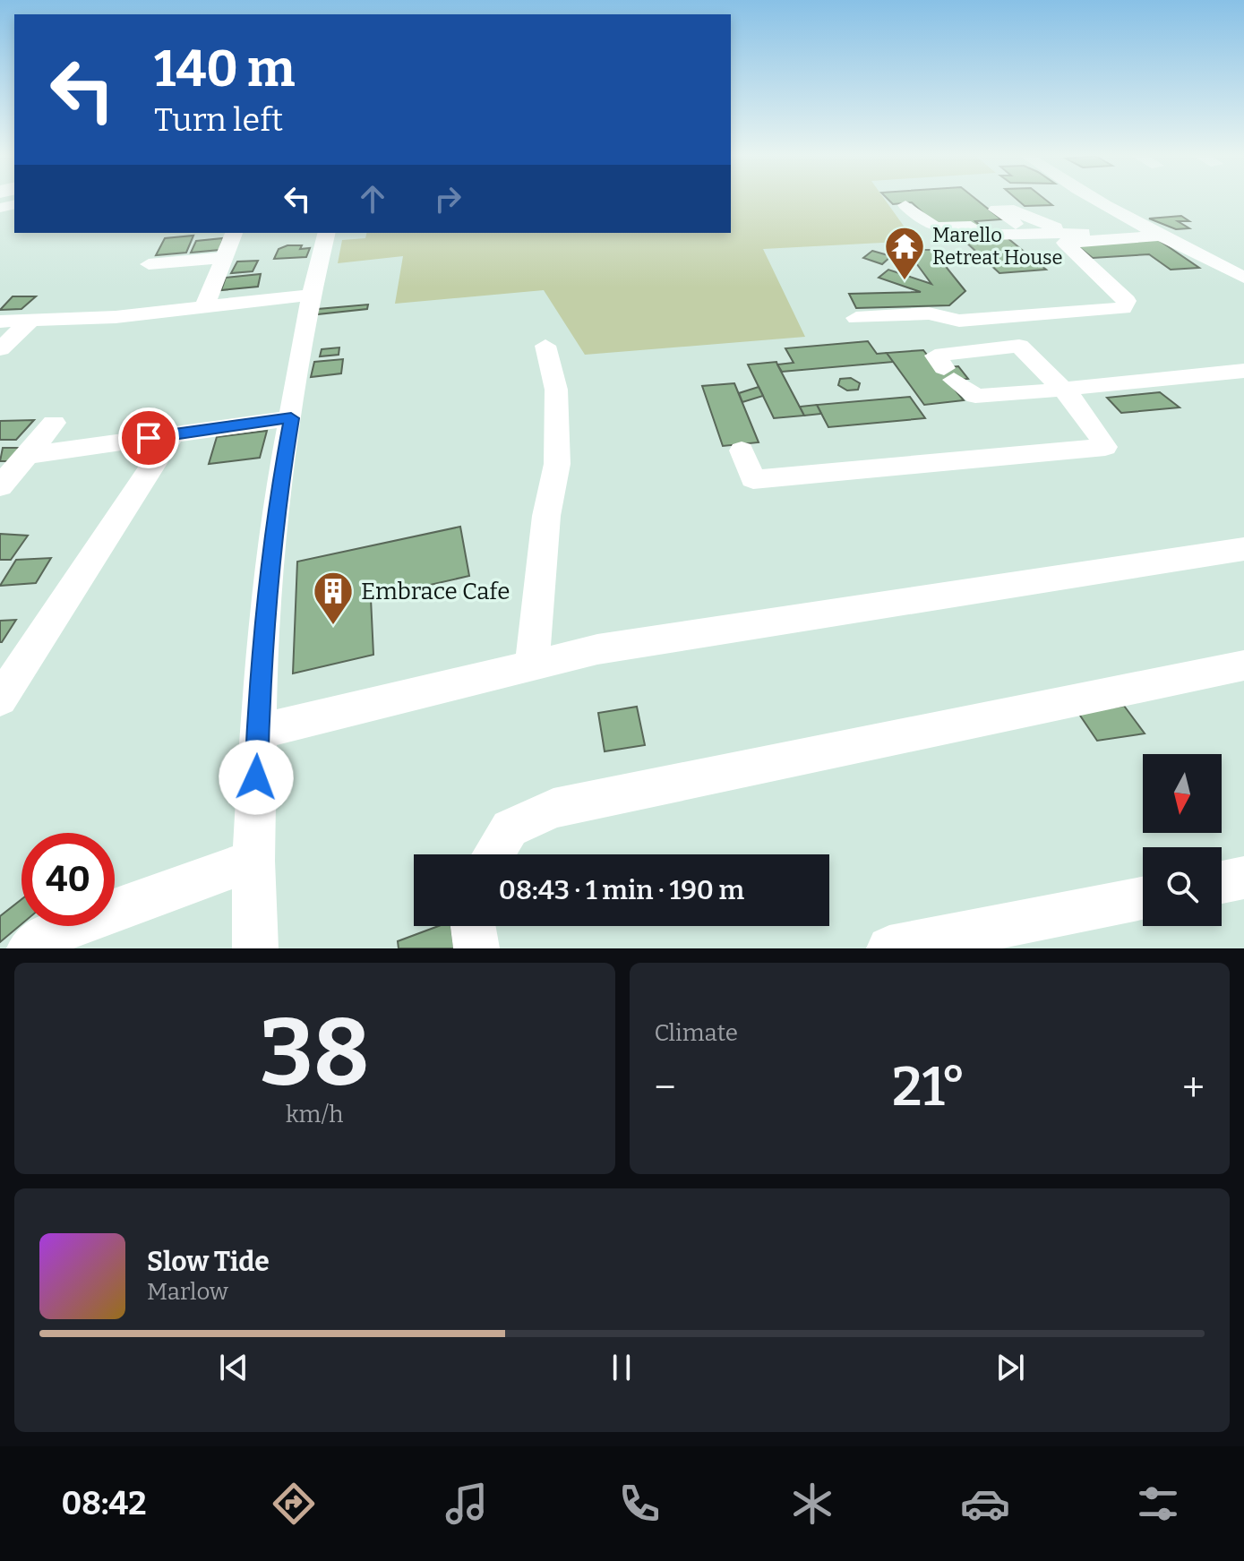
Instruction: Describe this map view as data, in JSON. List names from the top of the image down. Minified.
{"places":{"temple":["Marello Retreat House"],"building":["Embrace Cafe"]},"north":"bottom","page":{"turn":["140 m","Turn left"],"limit":"40","trip":"08:43 · 1 min · 190 m","tile":[["38","km/h"],"Climate"],"heat":["−","21°","+"],"song":["Slow Tide","Marlow"],"tabs":"08:42"}}
